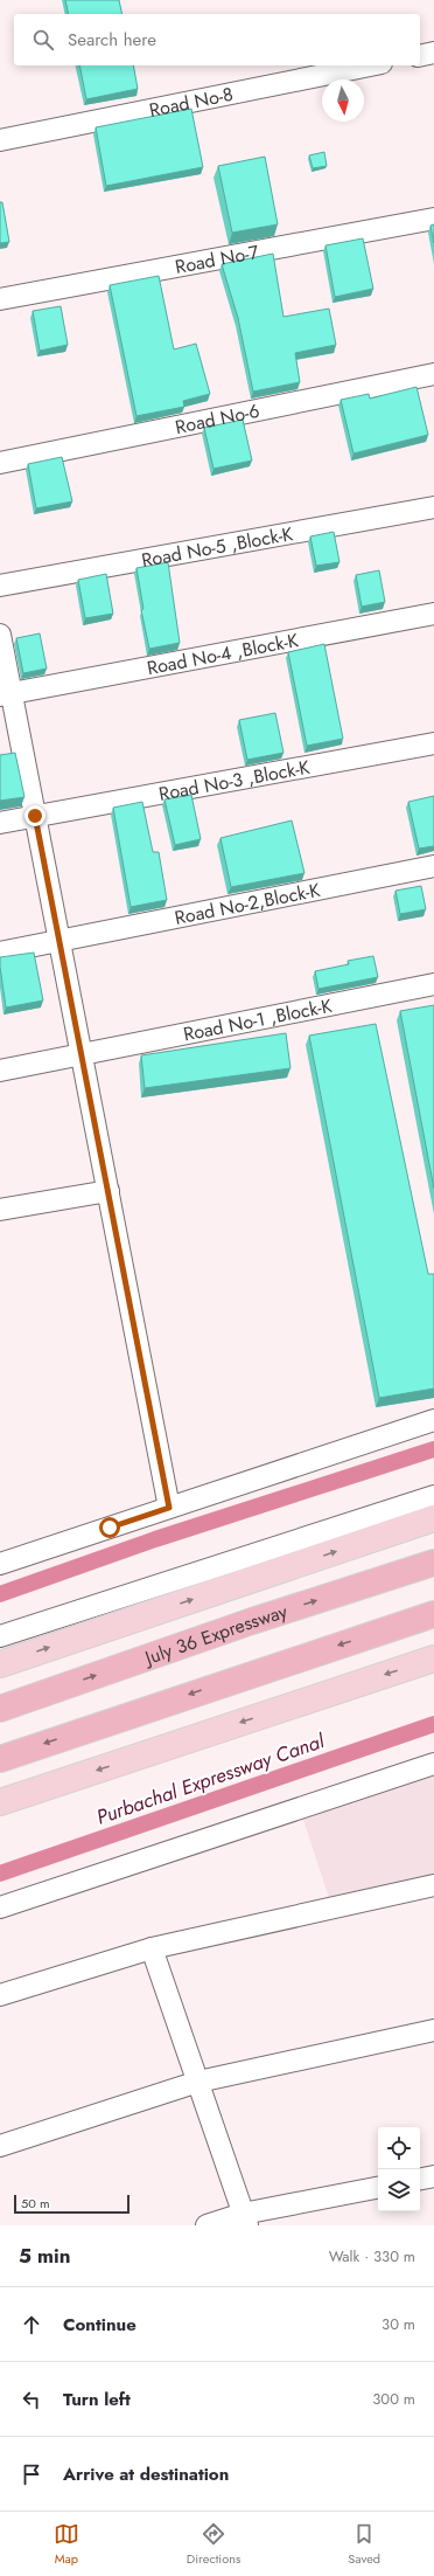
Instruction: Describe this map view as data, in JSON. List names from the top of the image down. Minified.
{"streets":{"highway":["July 36 Expressway"],"street":["Road No-8","Road No-7","Road No-6","Road No-5 ,Block-K","Road No-4 ,Block-K","Road No-3 ,Block-K","Road No-2,Block-K","Road No-1 ,Block-K"]},"water":["Purbachal Expressway Canal"],"scale_bar":"50 m","north":"bottom","page":{"search":"Search here","scale":"50 m","heading":["5 min","Walk · 330 m"],"list":[["Continue","30 m"],["Turn left","300 m"],"Arrive at destination"],"nav":["Map","Directions","Saved"]}}
